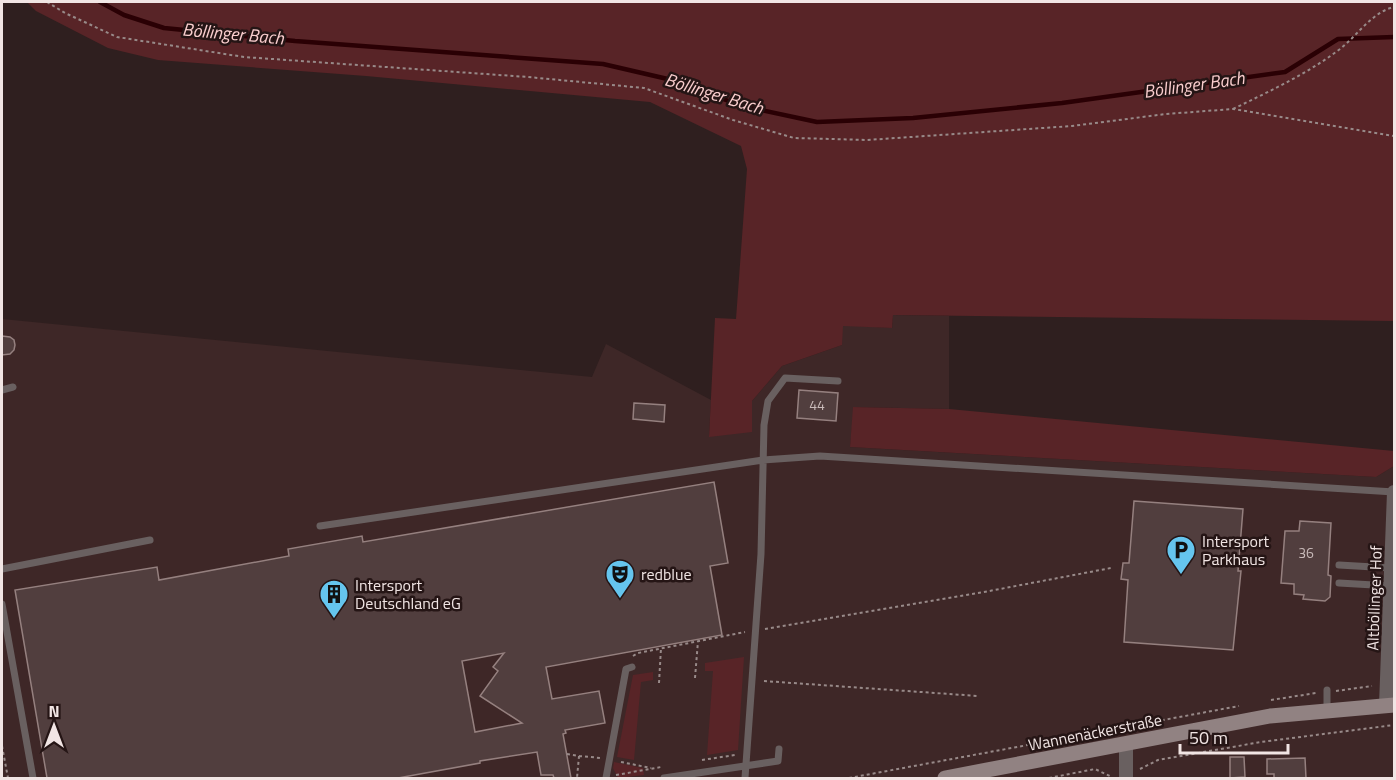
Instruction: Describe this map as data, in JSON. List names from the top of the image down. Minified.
{"streets":{"street":["Altböllinger Hof","Wannenäckerstraße"]},"crossings":[["Altböllinger Hof","Wannenäckerstraße"]],"water":["Böllinger Bach"],"places":{"parking":["Intersport Parkhaus"],"theatre":["redblue"],"building":["Intersport Deutschland eG"]},"house_numbers":["44","36"],"scale_bar":"50 m","north":"top"}
